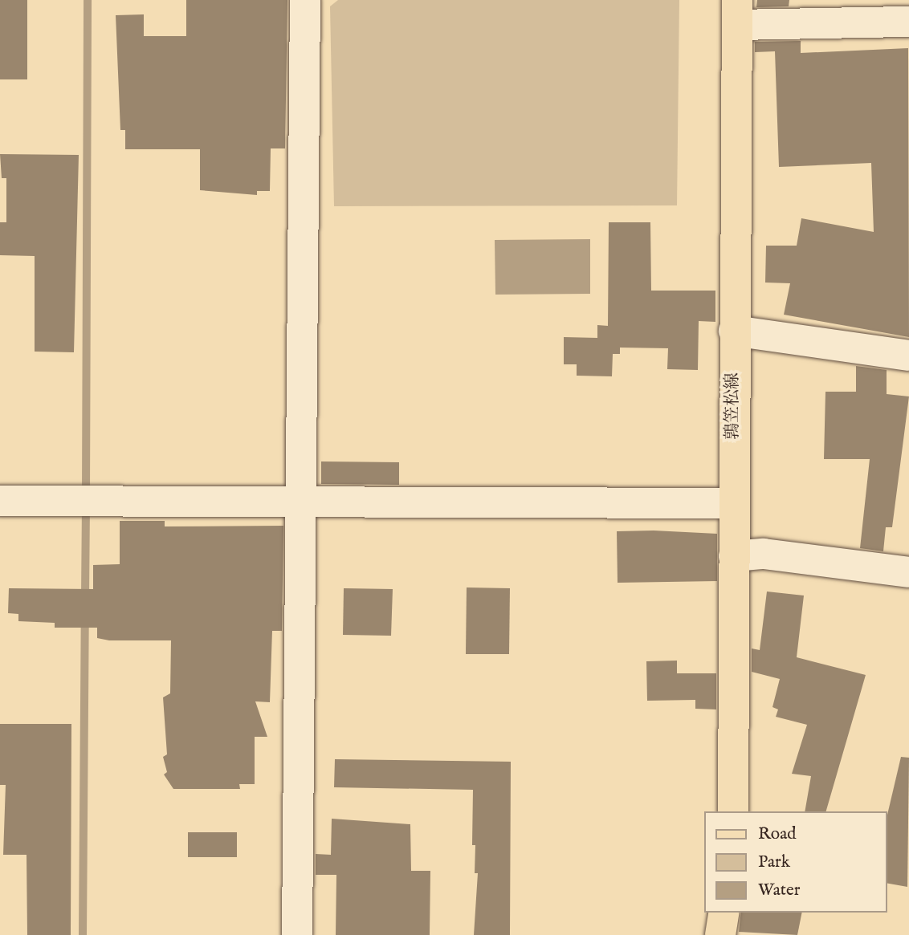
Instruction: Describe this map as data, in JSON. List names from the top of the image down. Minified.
{"streets":{"main road":["鶉笠松線"]},"legend":["Road","Park","Water"]}
